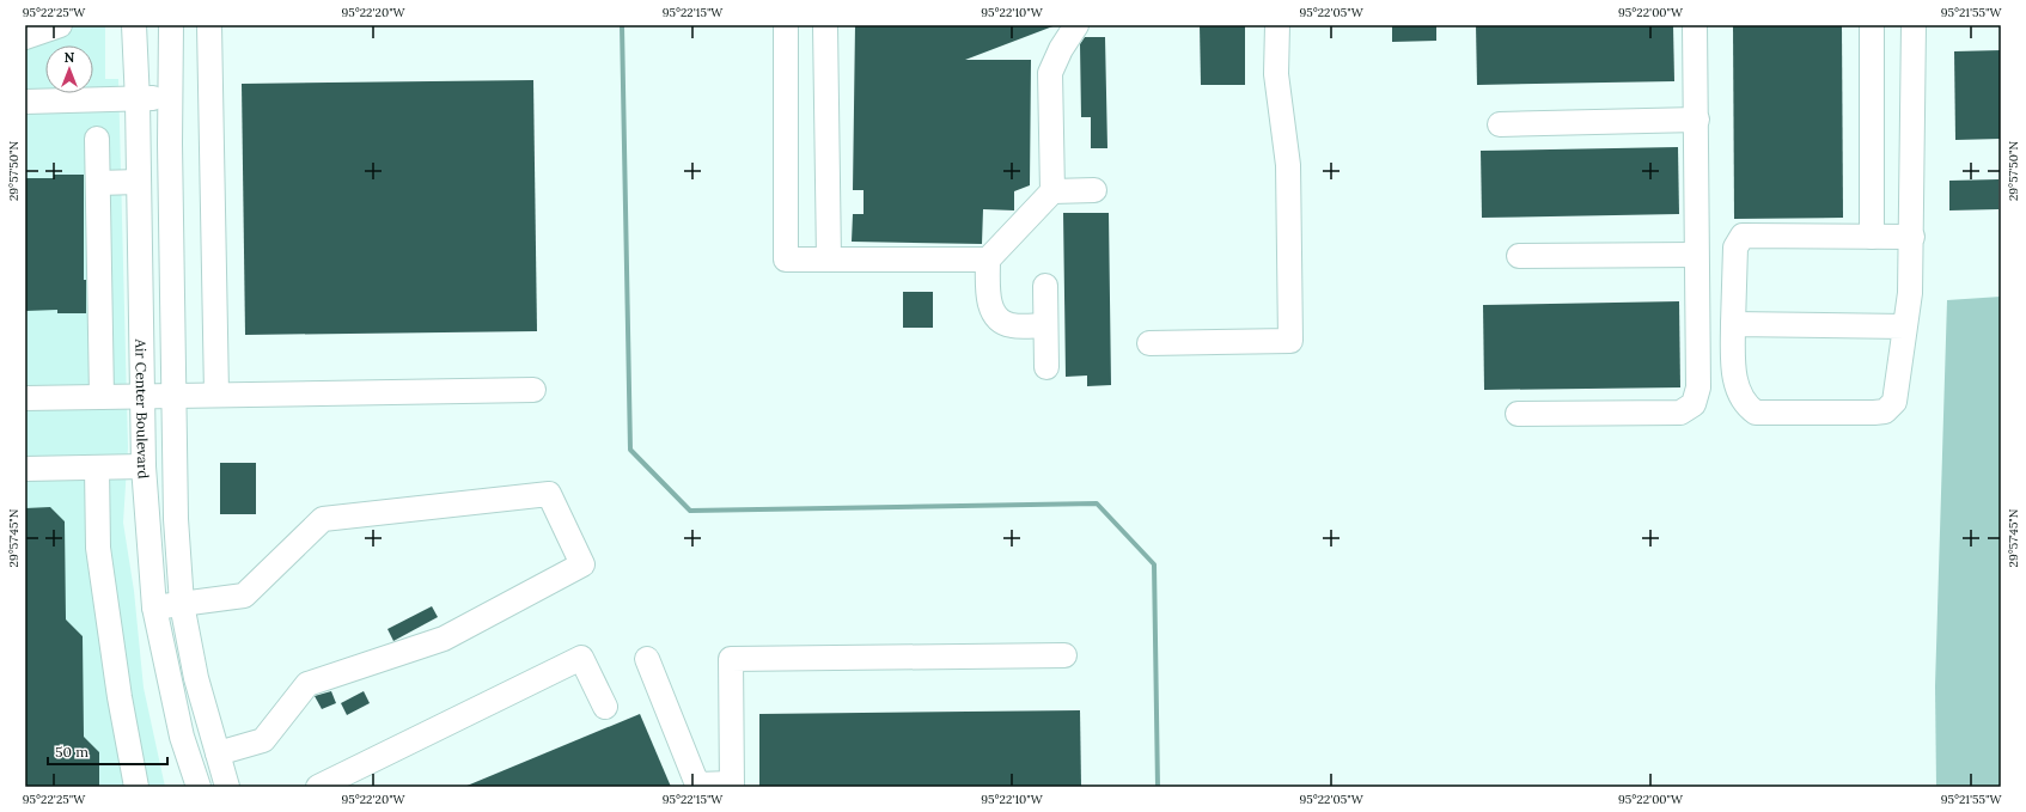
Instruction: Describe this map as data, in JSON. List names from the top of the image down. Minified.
{"streets":{"street":["Air Center Boulevard"]},"scale_bar":"50 m","north":"top","coordinates":["95°22'25\"W","95°22'20\"W","95°22'15\"W","95°22'10\"W","95°22'05\"W","95°22'00\"W","95°21'55\"W","29°57'50\"N","29°57'45\"N"]}
